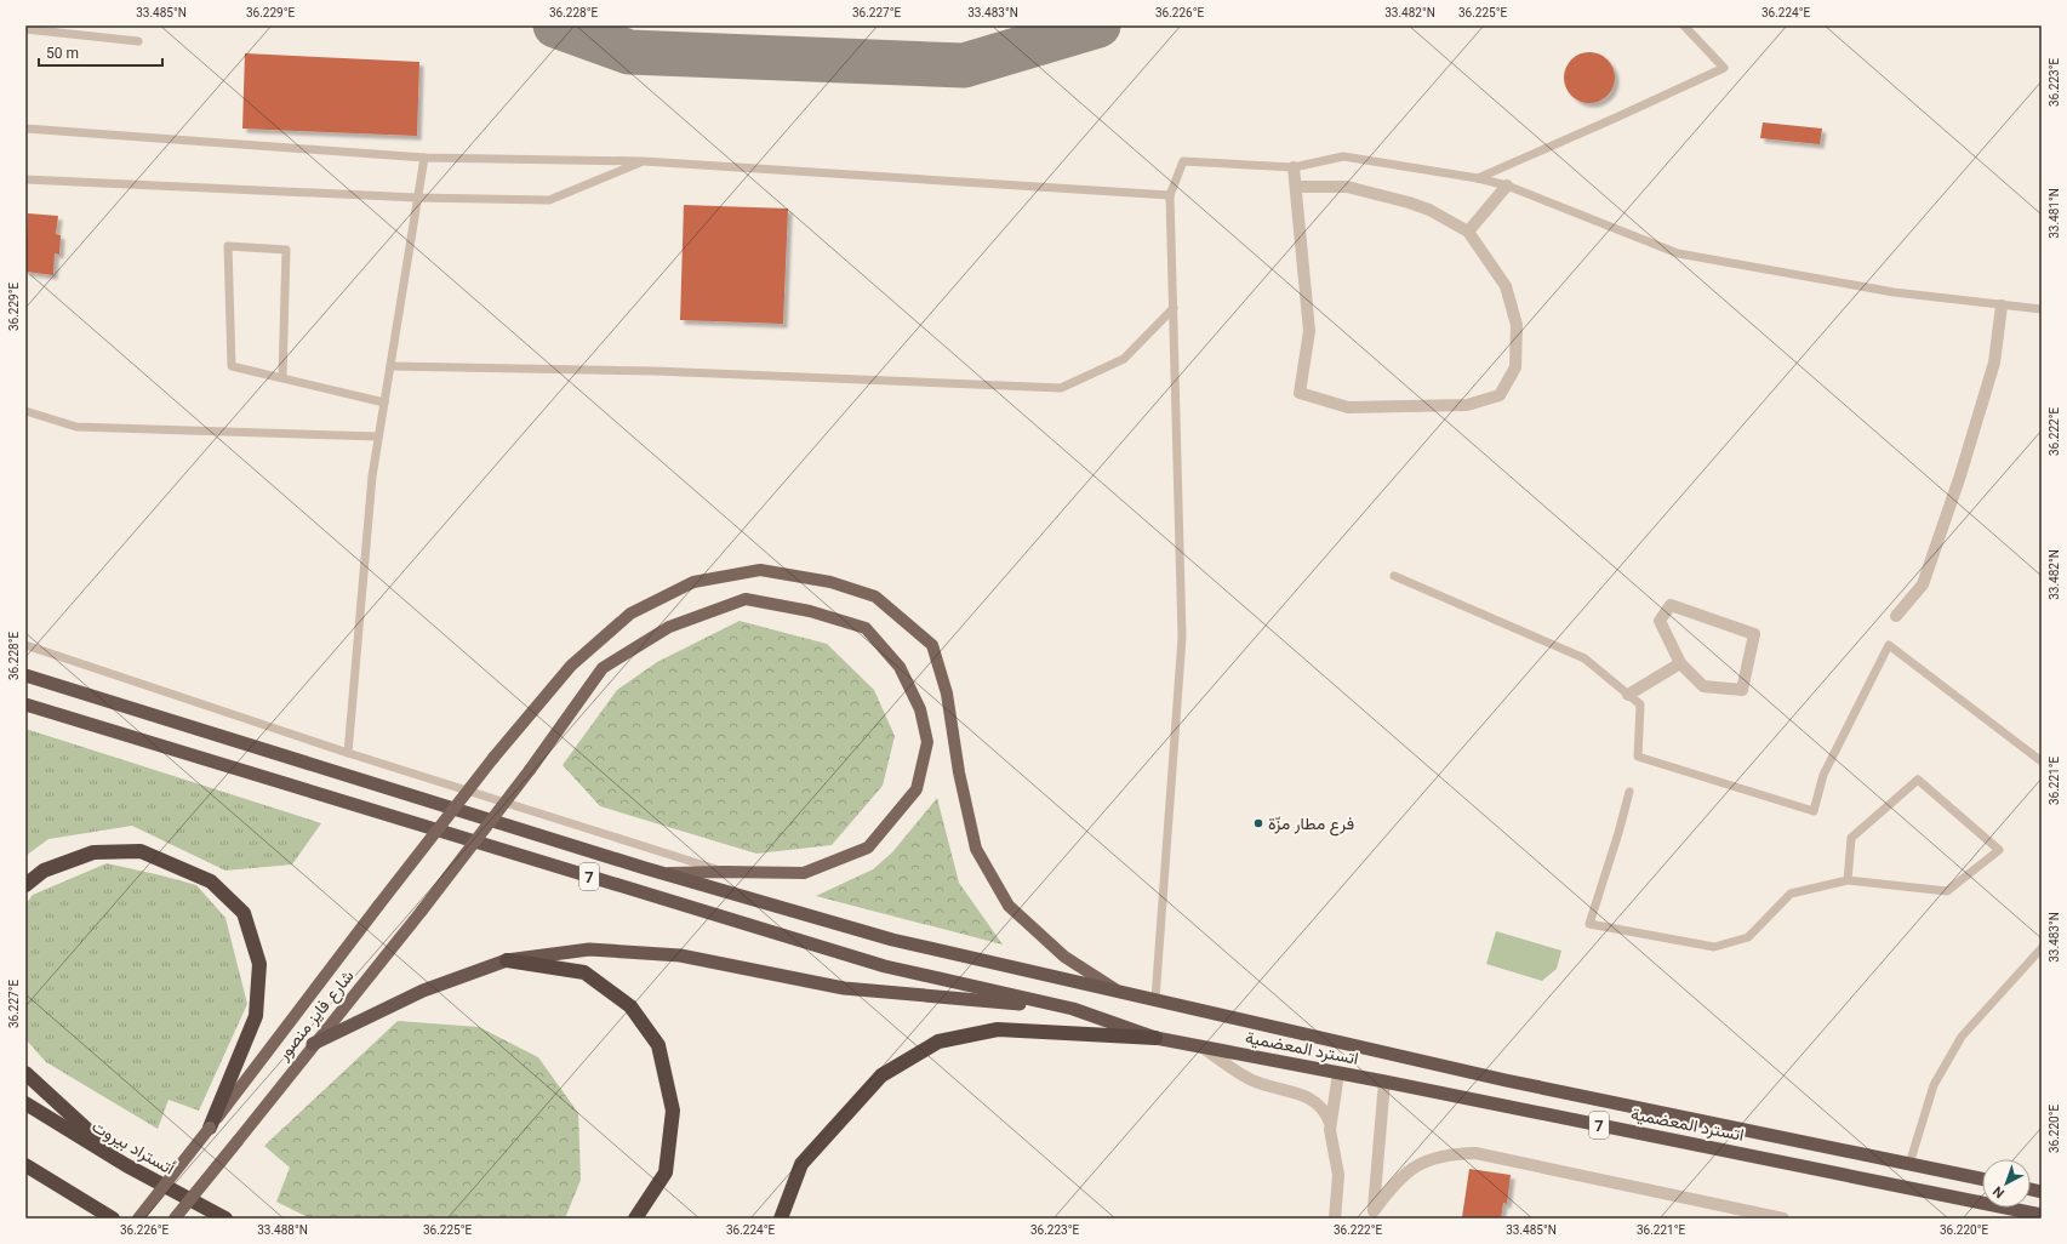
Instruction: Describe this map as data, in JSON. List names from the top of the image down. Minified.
{"streets":{"highway":["7","اتسترد المعضمية","أتستراد بيروت"],"main road":["شارع فايز منصور"]},"crossings":[["7","شارع فايز منصور"],["7","اتسترد المعضمية"]],"places":["فرع مطار مزّة"],"scale_bar":"50 m","north":"bottom left","coordinates":["33.485°N","36.229°E","36.228°E","36.227°E","33.483°N","36.226°E","33.482°N","36.225°E","36.224°E","36.223°E","33.481°N","36.222°E","36.221°E","36.220°E","33.488°N"]}
